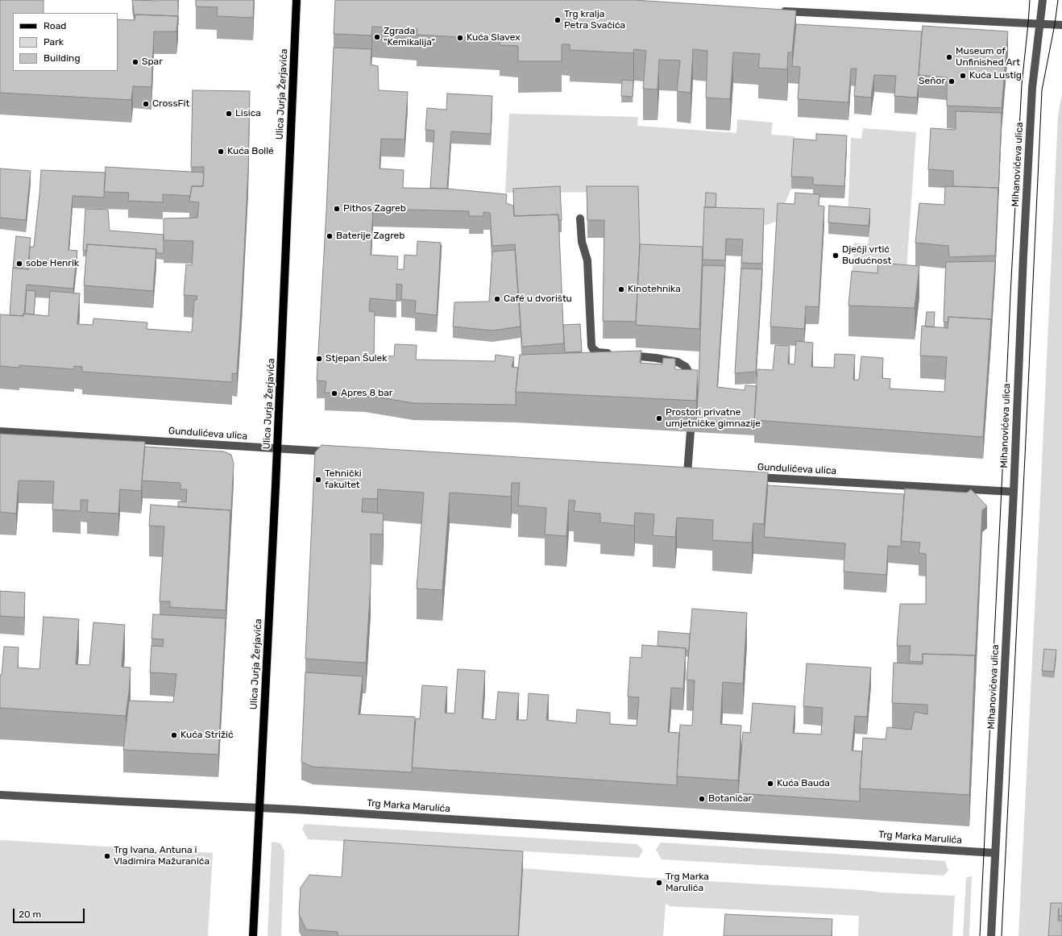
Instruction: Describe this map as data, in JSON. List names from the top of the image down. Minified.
{"streets":{"main road":["Ulica Jurja Žerjavića"],"street":["Mihanovićeva ulica","Gundulićeva ulica","Trg Marka Marulića"]},"crossings":[["Ulica Jurja Žerjavića","Gundulićeva ulica"],["Ulica Jurja Žerjavića","Trg Marka Marulića"],["Mihanovićeva ulica","Gundulićeva ulica"],["Mihanovićeva ulica","Trg Marka Marulića"]],"places":["Trg kralja Petra Svačića","Zgrada \"Kemikalija\"","Kuća Slavex","Museum of Unfinished Art","Spar","Kuća Lustig","Señor","CrossFit","Lisica","Kuća Bollé","Pithos Zagreb","Baterije Zagreb","Dječji vrtić Budućnost","sobe Henrik","Kinotehnika","Café u dvorištu","Stjepan Šulek","Apres 8 bar","Prostori privatne umjetničke gimnazije","Tehnički fakultet","Kuća Strižić","Kuća Bauda","Botaničar","Trg Ivana, Antuna i Vladimira Mažuranića","Trg Marka Marulića"],"legend":["Road","Park","Building"],"scale_bar":"20 m"}
